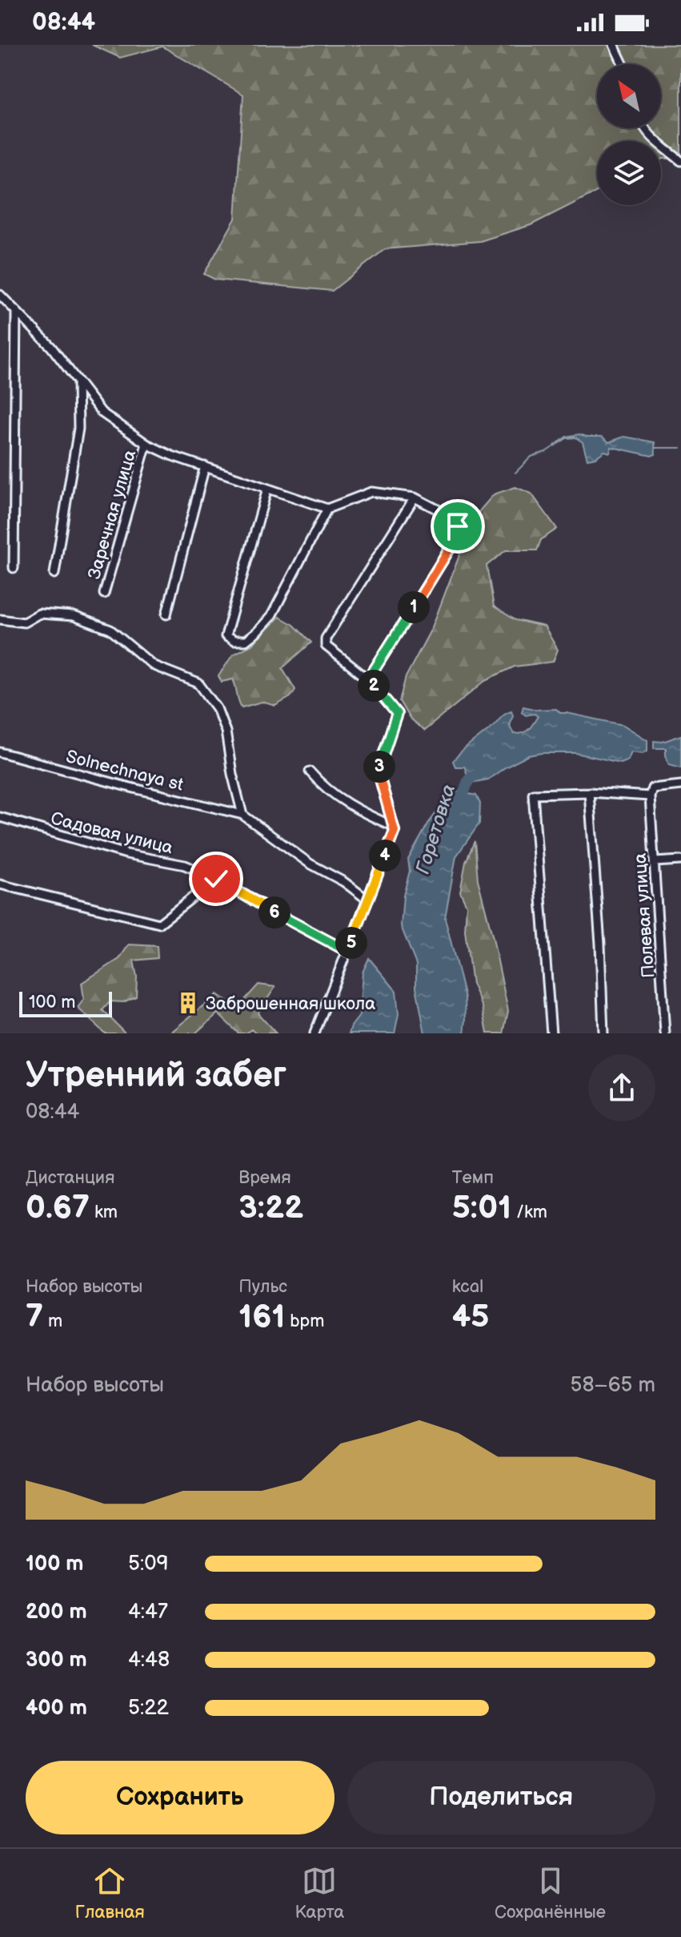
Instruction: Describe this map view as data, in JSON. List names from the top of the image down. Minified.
{"streets":{"street":["Заречная улица","Solnechnaya st","Садовая улица","Полевая улица"]},"water":["Горетовка"],"places":{"building":["Заброшенная школа"]},"scale_bar":"100 m","north":"top left","page":{"status":"08:44","pins":["1","2","3","4","6","5"],"scale":"100 m","heading":["Утренний забег","08:44"],"stats":[["Дистанция","0.67 km"],["Время","3:22"],["Темп","5:01 /km"],["Набор высоты","7 m"],["Пульс","161 bpm"],["kcal","45"]],"chart":["Набор высоты","58–65 m"],"list":[{"name":"100 m","note":"5:09"},{"name":"200 m","note":"4:47"},{"name":"300 m","note":"4:48"},{"name":"400 m","note":"5:22"}],"buttons":["Сохранить","Поделиться"],"tabs":["Главная","Карта","Сохранённые"]}}
